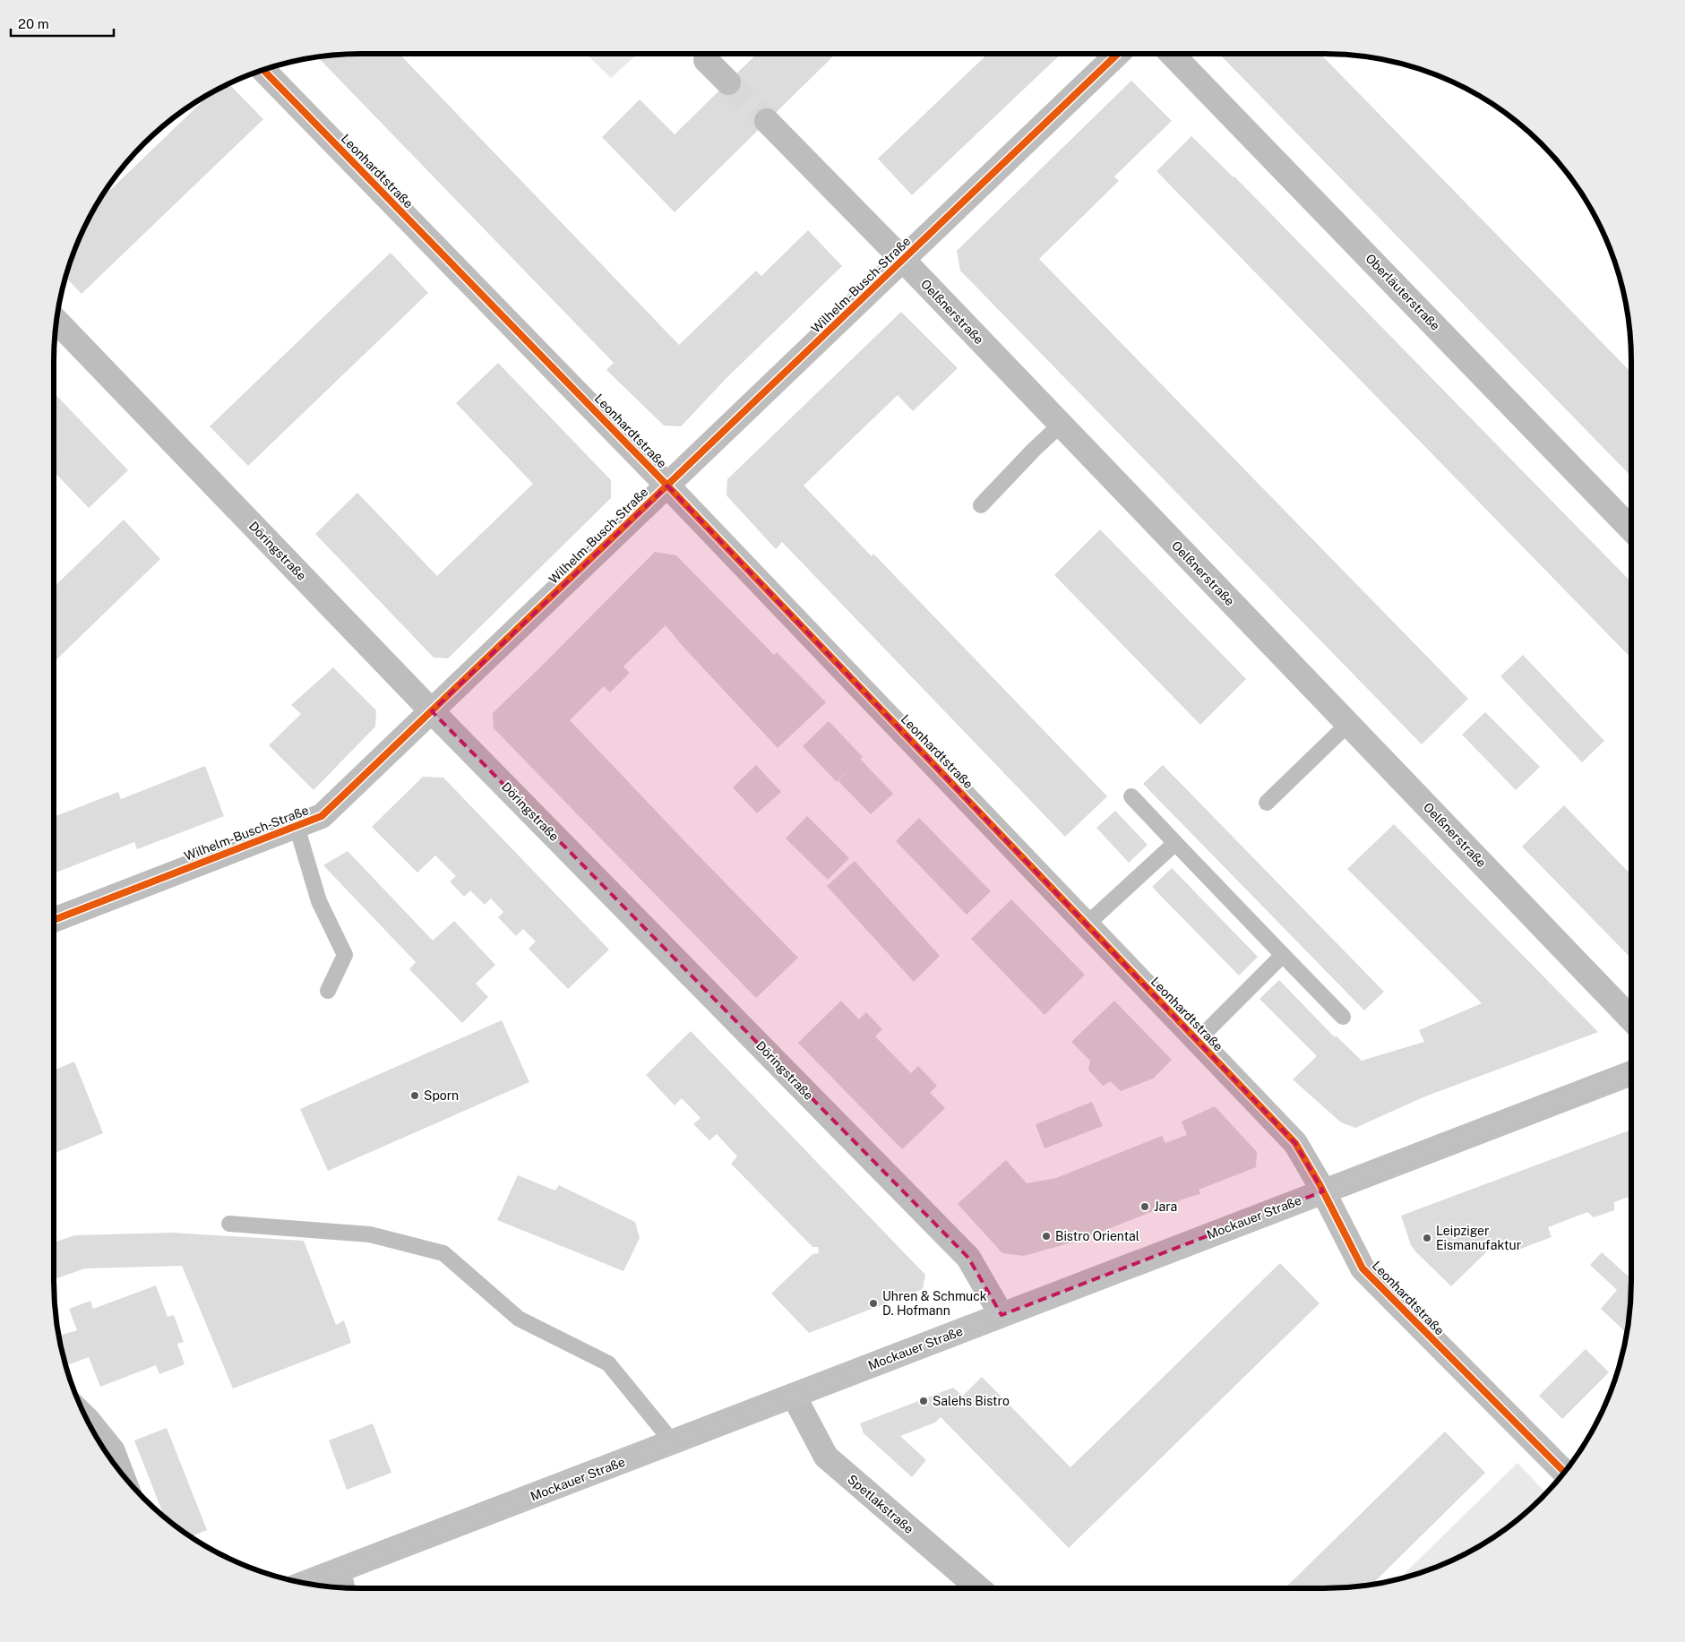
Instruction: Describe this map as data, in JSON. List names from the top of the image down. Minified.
{"streets":{"main road":["Mockauer Straße"],"street":["Leonhardtstraße","Wilhelm-Busch-Straße","Oberläuterstraße","Oelßnerstraße","Döringstraße","Spetlakstraße"]},"crossings":[["Leonhardtstraße","Wilhelm-Busch-Straße"],["Leonhardtstraße","Mockauer Straße"],["Wilhelm-Busch-Straße","Oelßnerstraße"],["Wilhelm-Busch-Straße","Döringstraße"],["Döringstraße","Mockauer Straße"],["Mockauer Straße","Spetlakstraße"]],"places":["Sporn","Jara","Bistro Oriental","Leipziger Eismanufaktur","Uhren & Schmuck D. Hofmann","Salehs Bistro"],"scale_bar":"20 m"}
